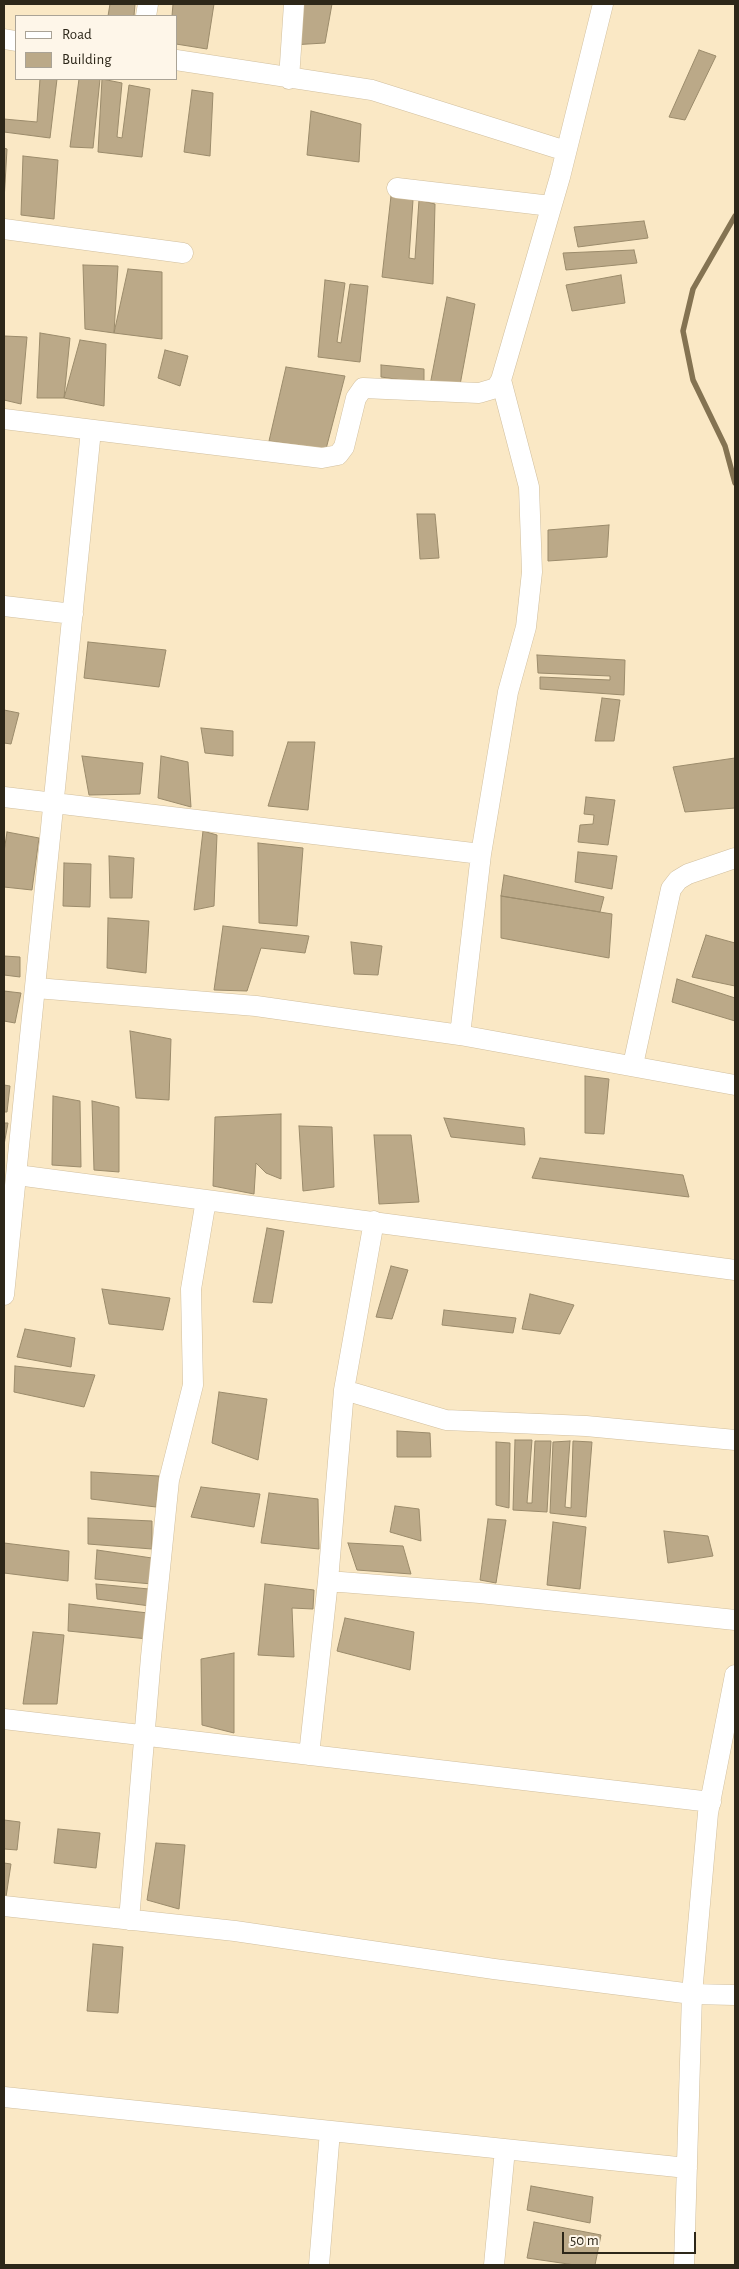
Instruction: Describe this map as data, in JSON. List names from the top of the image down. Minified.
{"legend":["Road","Building"],"scale_bar":"50 m"}
